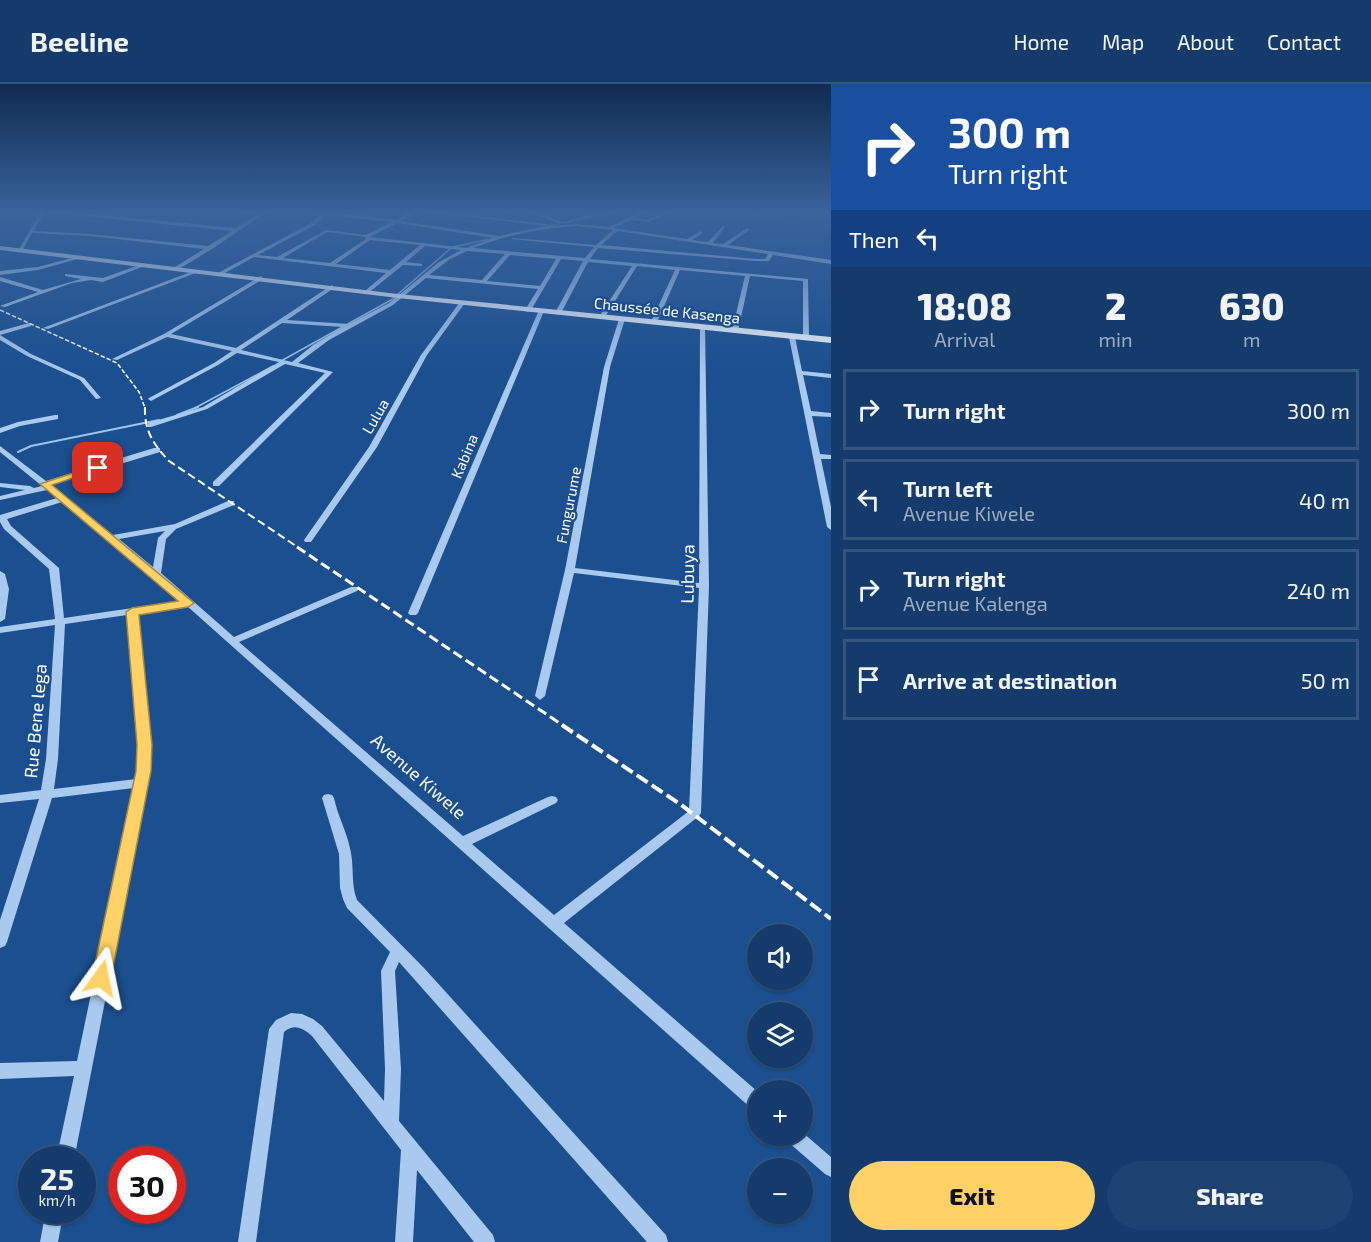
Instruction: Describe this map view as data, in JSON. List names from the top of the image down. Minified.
{"streets":{"main road":["Chaussée de Kasenga"],"street":["Lulua","Kabina","Fungurume","Lubuya","Rue Bene lega","Avenue Kiwele"]},"crossings":[["Chaussée de Kasenga","Lulua"],["Chaussée de Kasenga","Kabina"],["Chaussée de Kasenga","Fungurume"],["Chaussée de Kasenga","Lubuya"],["Lubuya","Avenue Kiwele"]],"page":{"header":"Beeline","nav":["Home","Map","About","Contact"],"turn":["300 m","Turn right"],"then":"Then","eta":["18:08","Arrival","2","min","630","m"],"list":[{"name":"Turn right","value":"300 m"},{"name":"Turn left","note":"Avenue Kiwele","value":"40 m"},{"name":"Turn right","note":"Avenue Kalenga","value":"240 m"},{"name":"Arrive at destination","value":"50 m"}],"map_buttons":["+","−"],"speed":"25 km/h","limit":"30","buttons":["Exit","Share"]}}
